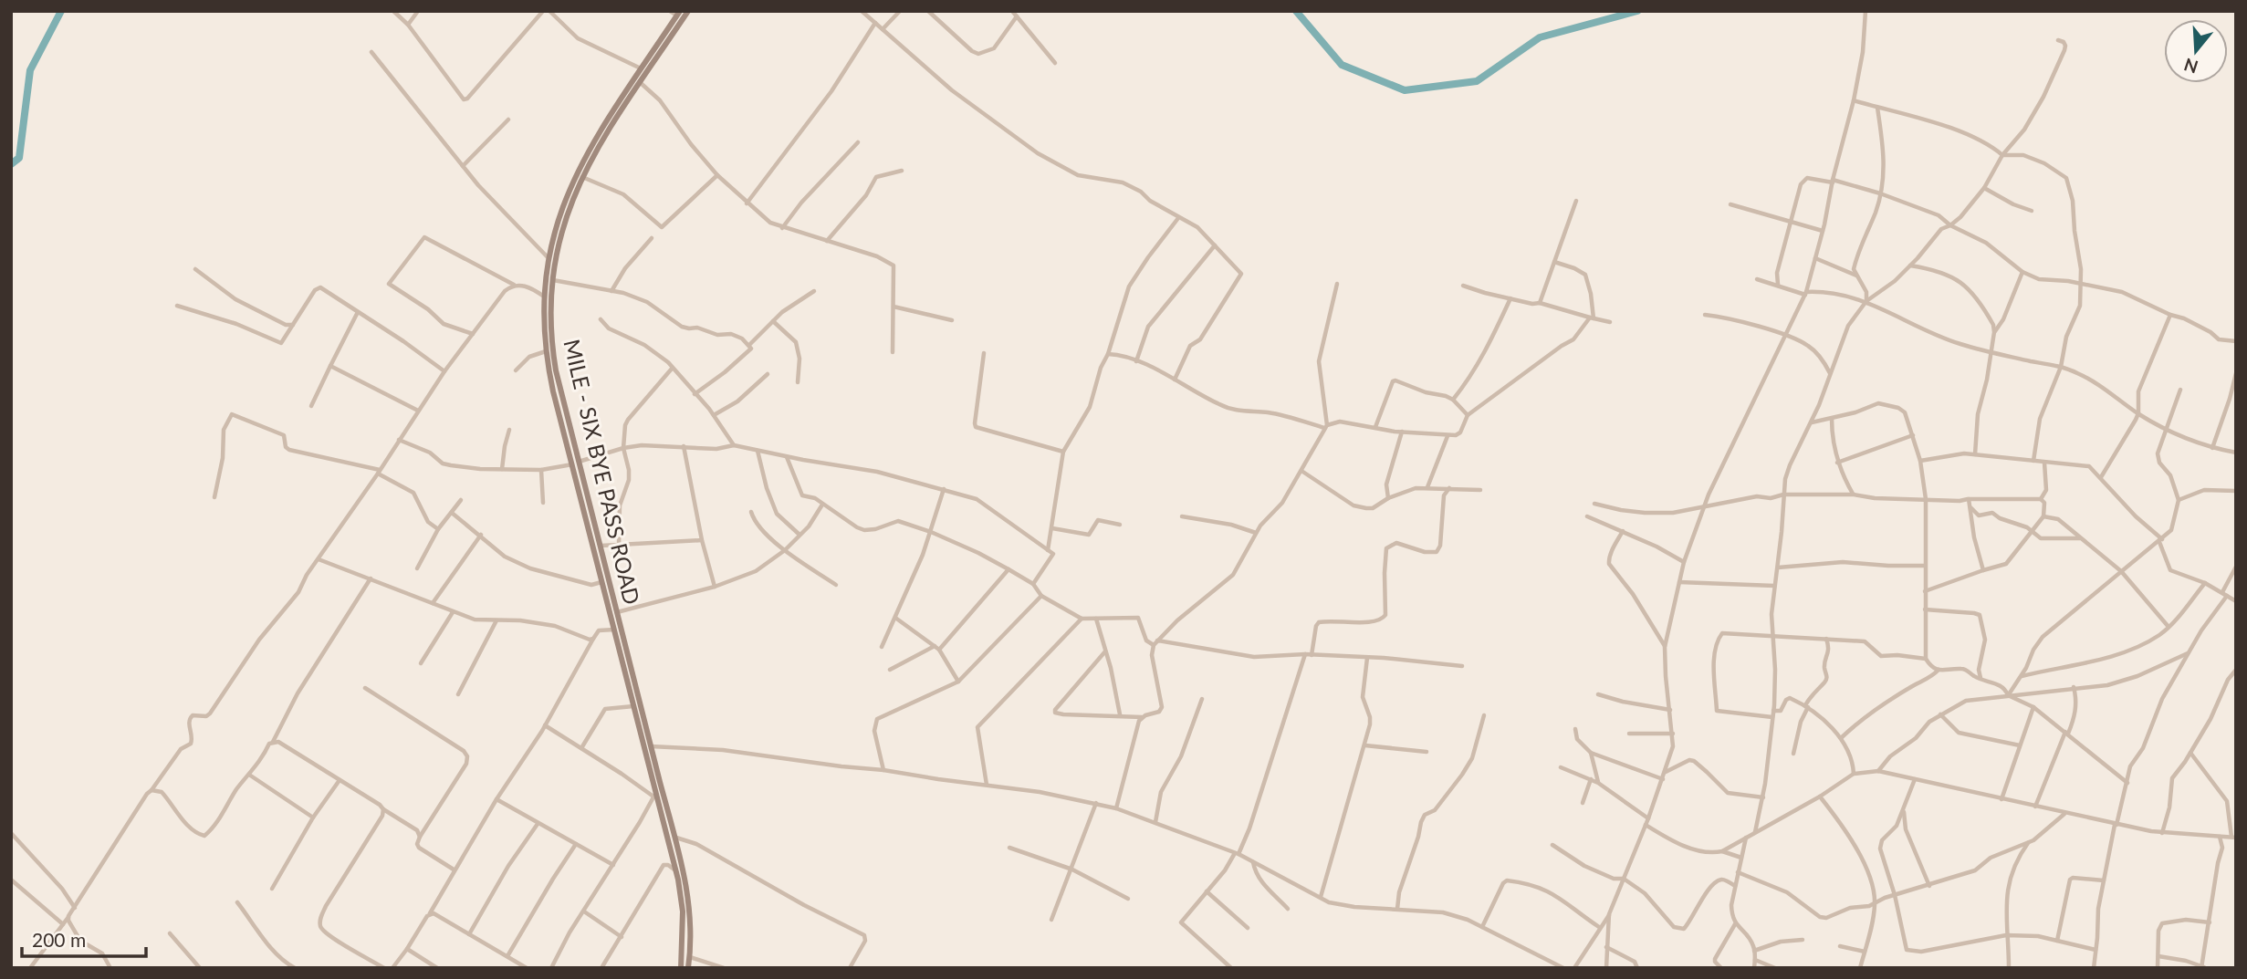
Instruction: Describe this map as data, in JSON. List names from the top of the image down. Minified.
{"streets":{"street":["MILE - SIX BYE PASS ROAD"]},"scale_bar":"200 m","north":"bottom"}
